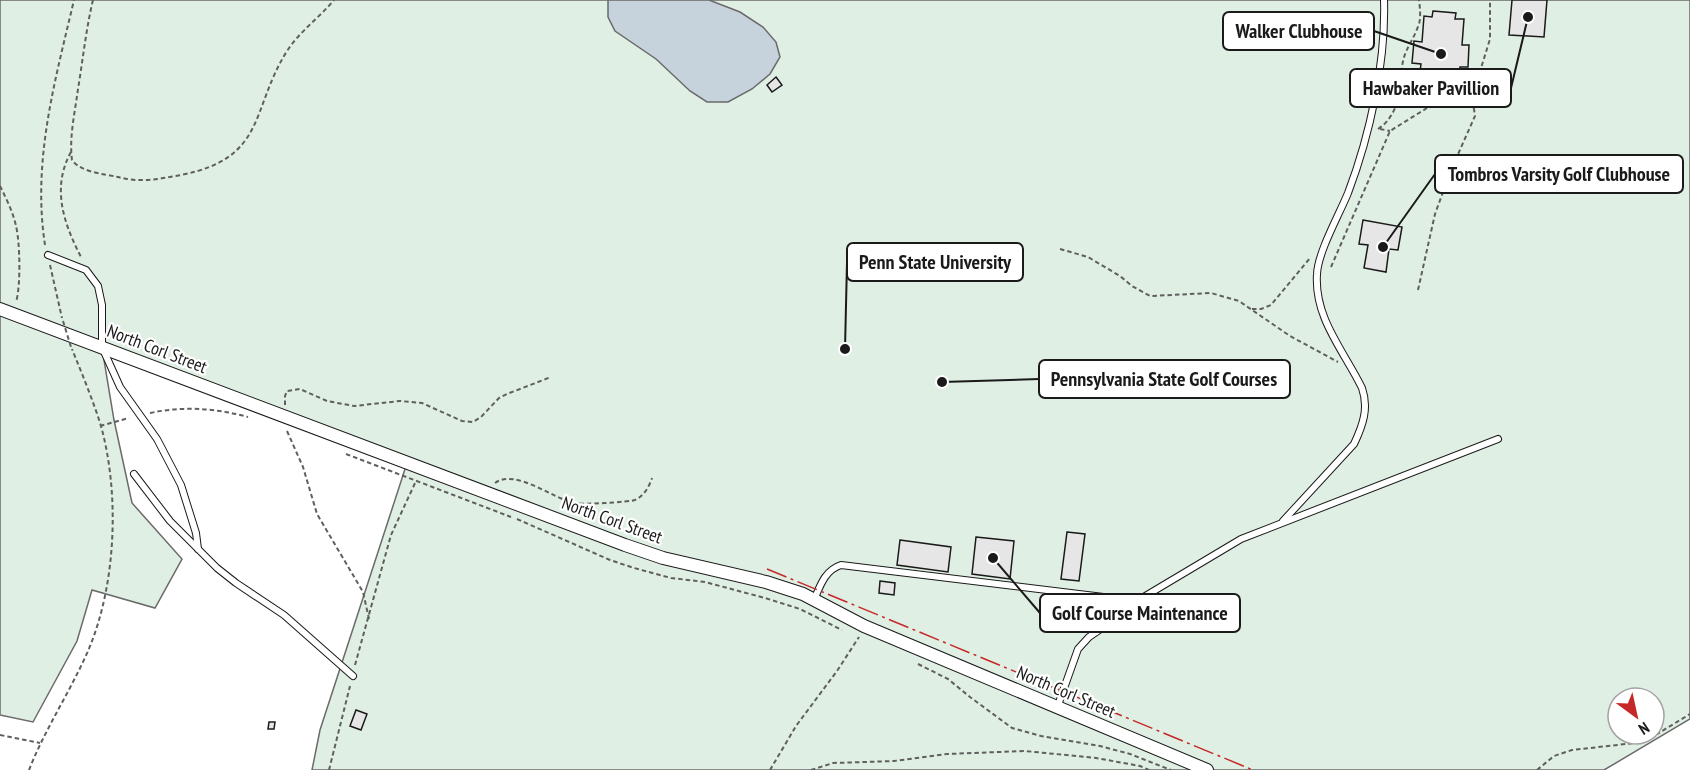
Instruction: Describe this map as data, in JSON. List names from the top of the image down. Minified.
{"streets":{"street":["North Corl Street"]},"places":["Hawbaker Pavillion","Walker Clubhouse","Tombros Varsity Golf Clubhouse","Penn State University","Pennsylvania State Golf Courses","Golf Course Maintenance"],"north":"bottom right"}
